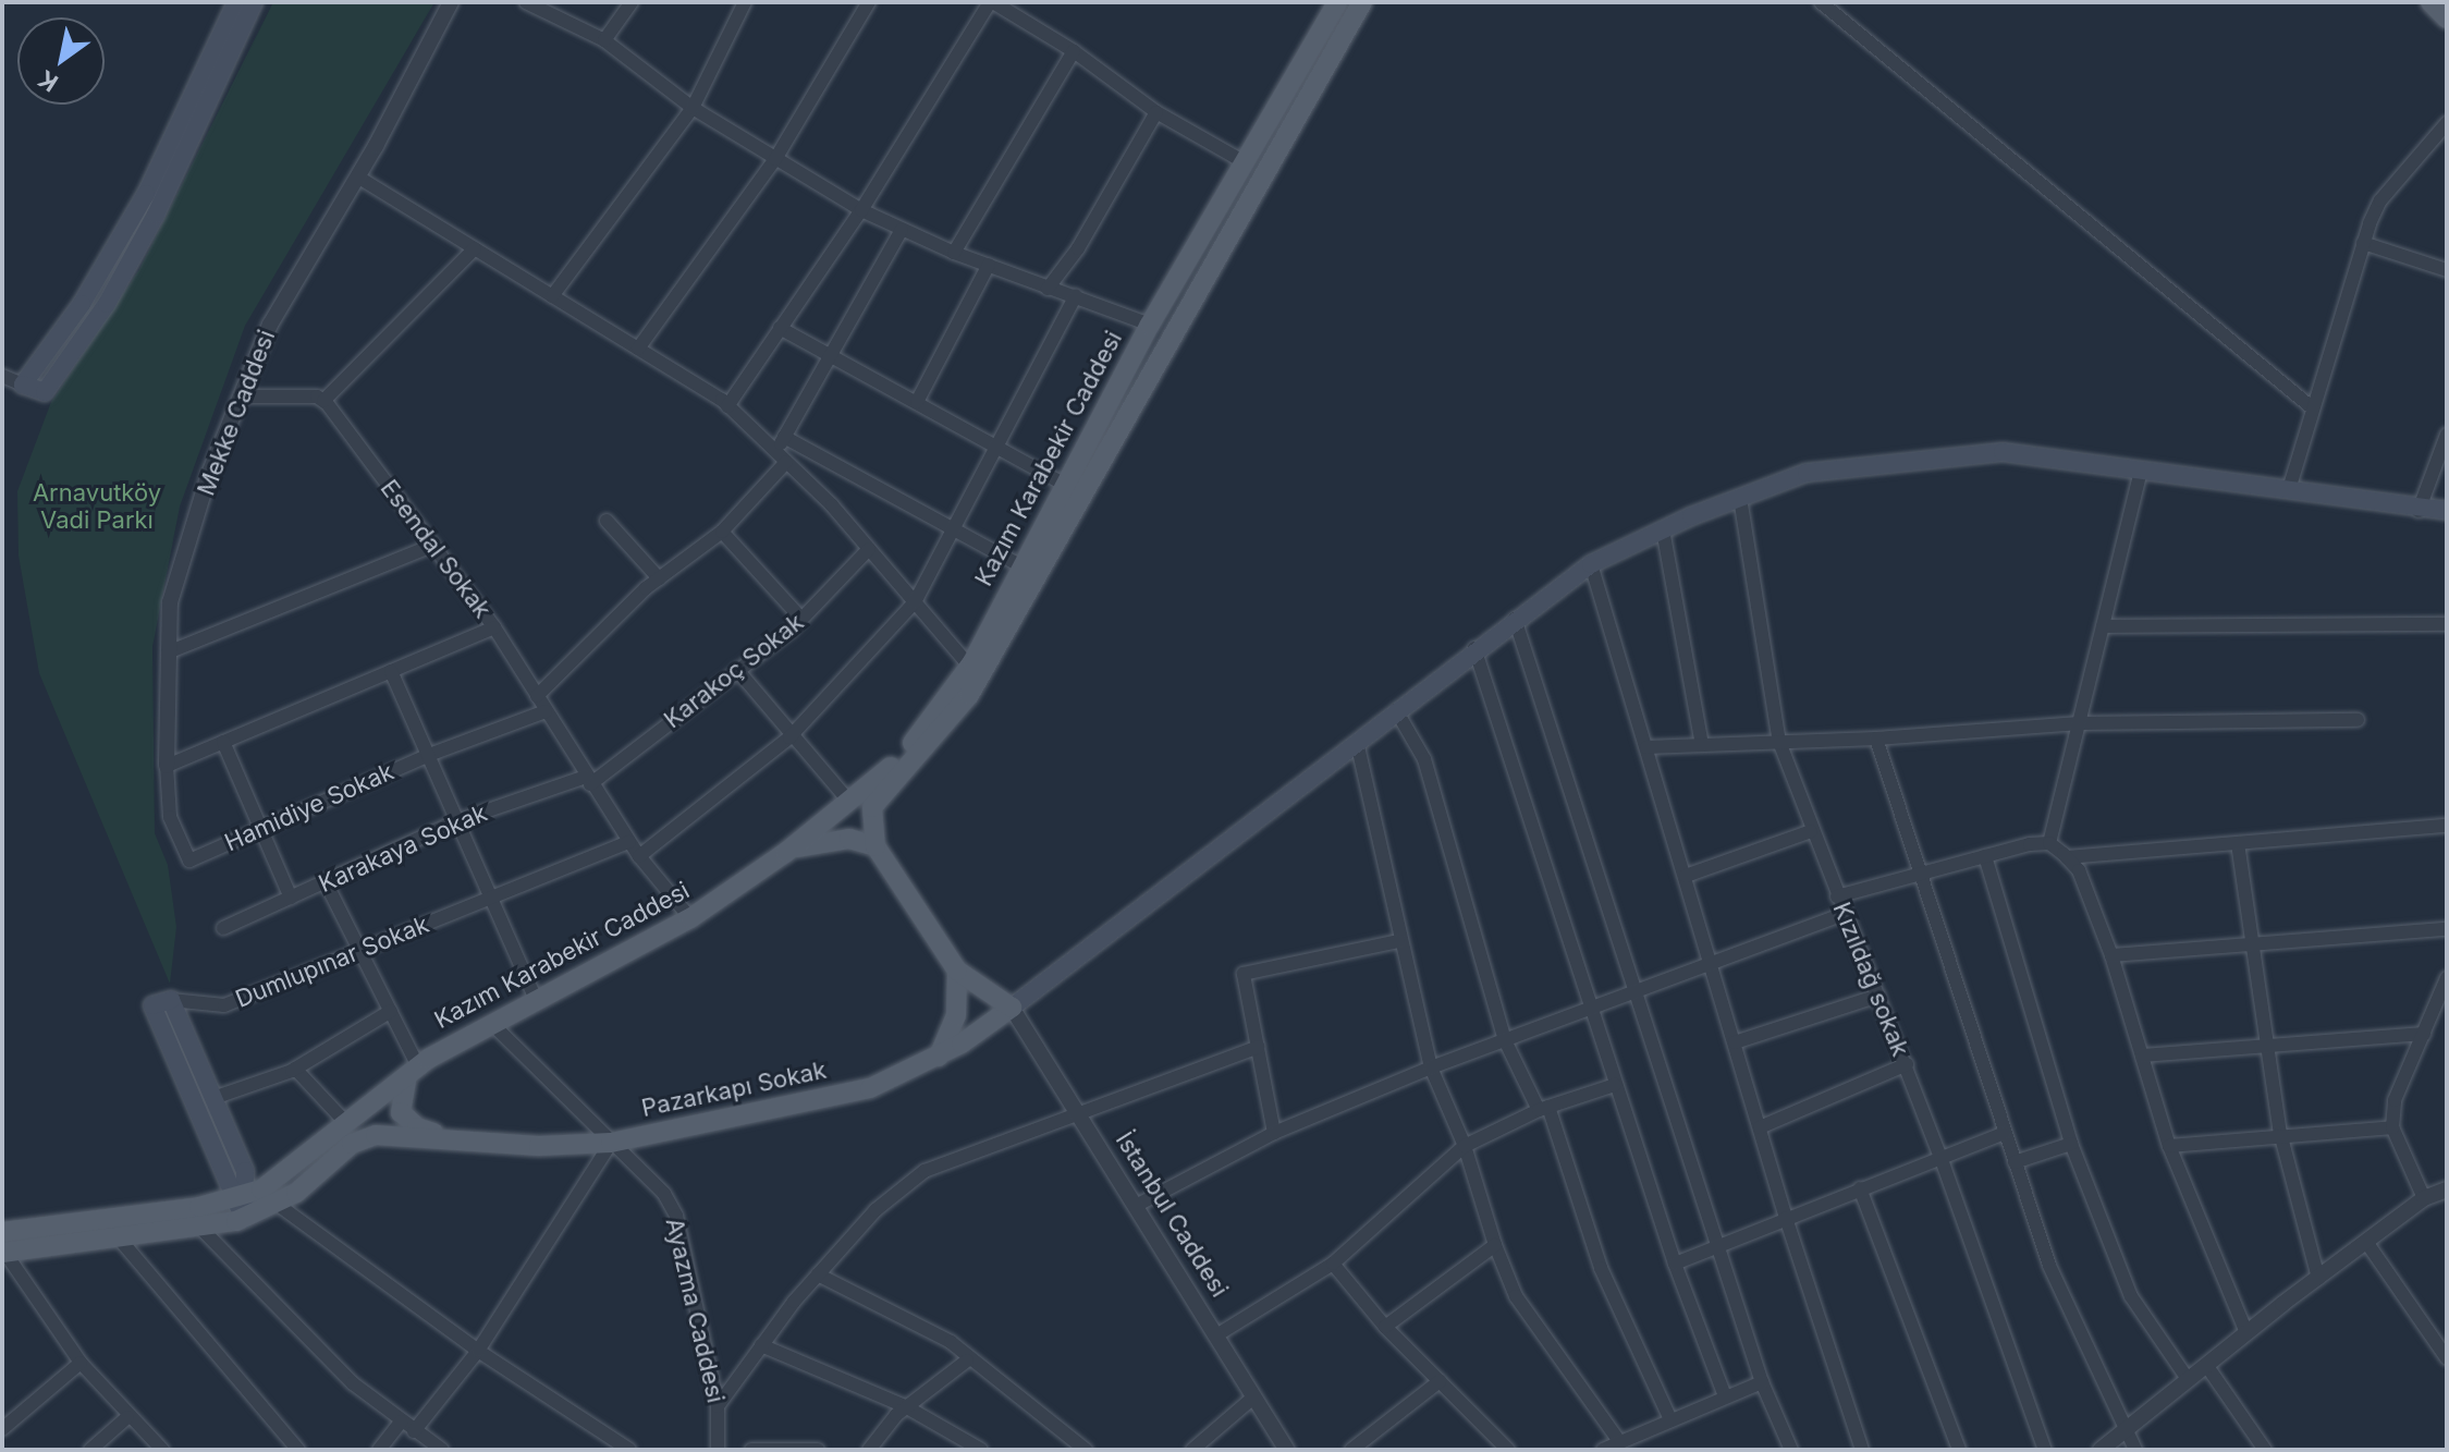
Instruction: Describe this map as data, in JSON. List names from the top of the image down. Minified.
{"streets":{"main road":["Kazım Karabekir Caddesi","Pazarkapı Sokak"],"street":["Mekke Caddesi","Esendal Sokak","Karakoç Sokak","Hamidiye Sokak","Karakaya Sokak","Dumlupınar Sokak","Kızıldağ sokak","İstanbul Caddesi","Ayazma Caddesi"]},"crossings":[["Mekke Caddesi","Hamidiye Sokak"],["Kazım Karabekir Caddesi","Esendal Sokak"],["Kazım Karabekir Caddesi","Pazarkapı Sokak"],["Kazım Karabekir Caddesi","Ayazma Caddesi"],["Esendal Sokak","Karakoç Sokak"],["Esendal Sokak","Hamidiye Sokak"],["Esendal Sokak","Karakaya Sokak"],["Esendal Sokak","Dumlupınar Sokak"],["Karakoç Sokak","Karakaya Sokak"],["Pazarkapı Sokak","İstanbul Caddesi"],["Pazarkapı Sokak","Ayazma Caddesi"]],"parks":["Arnavutköy Vadi Parkı"],"north":"bottom left"}
